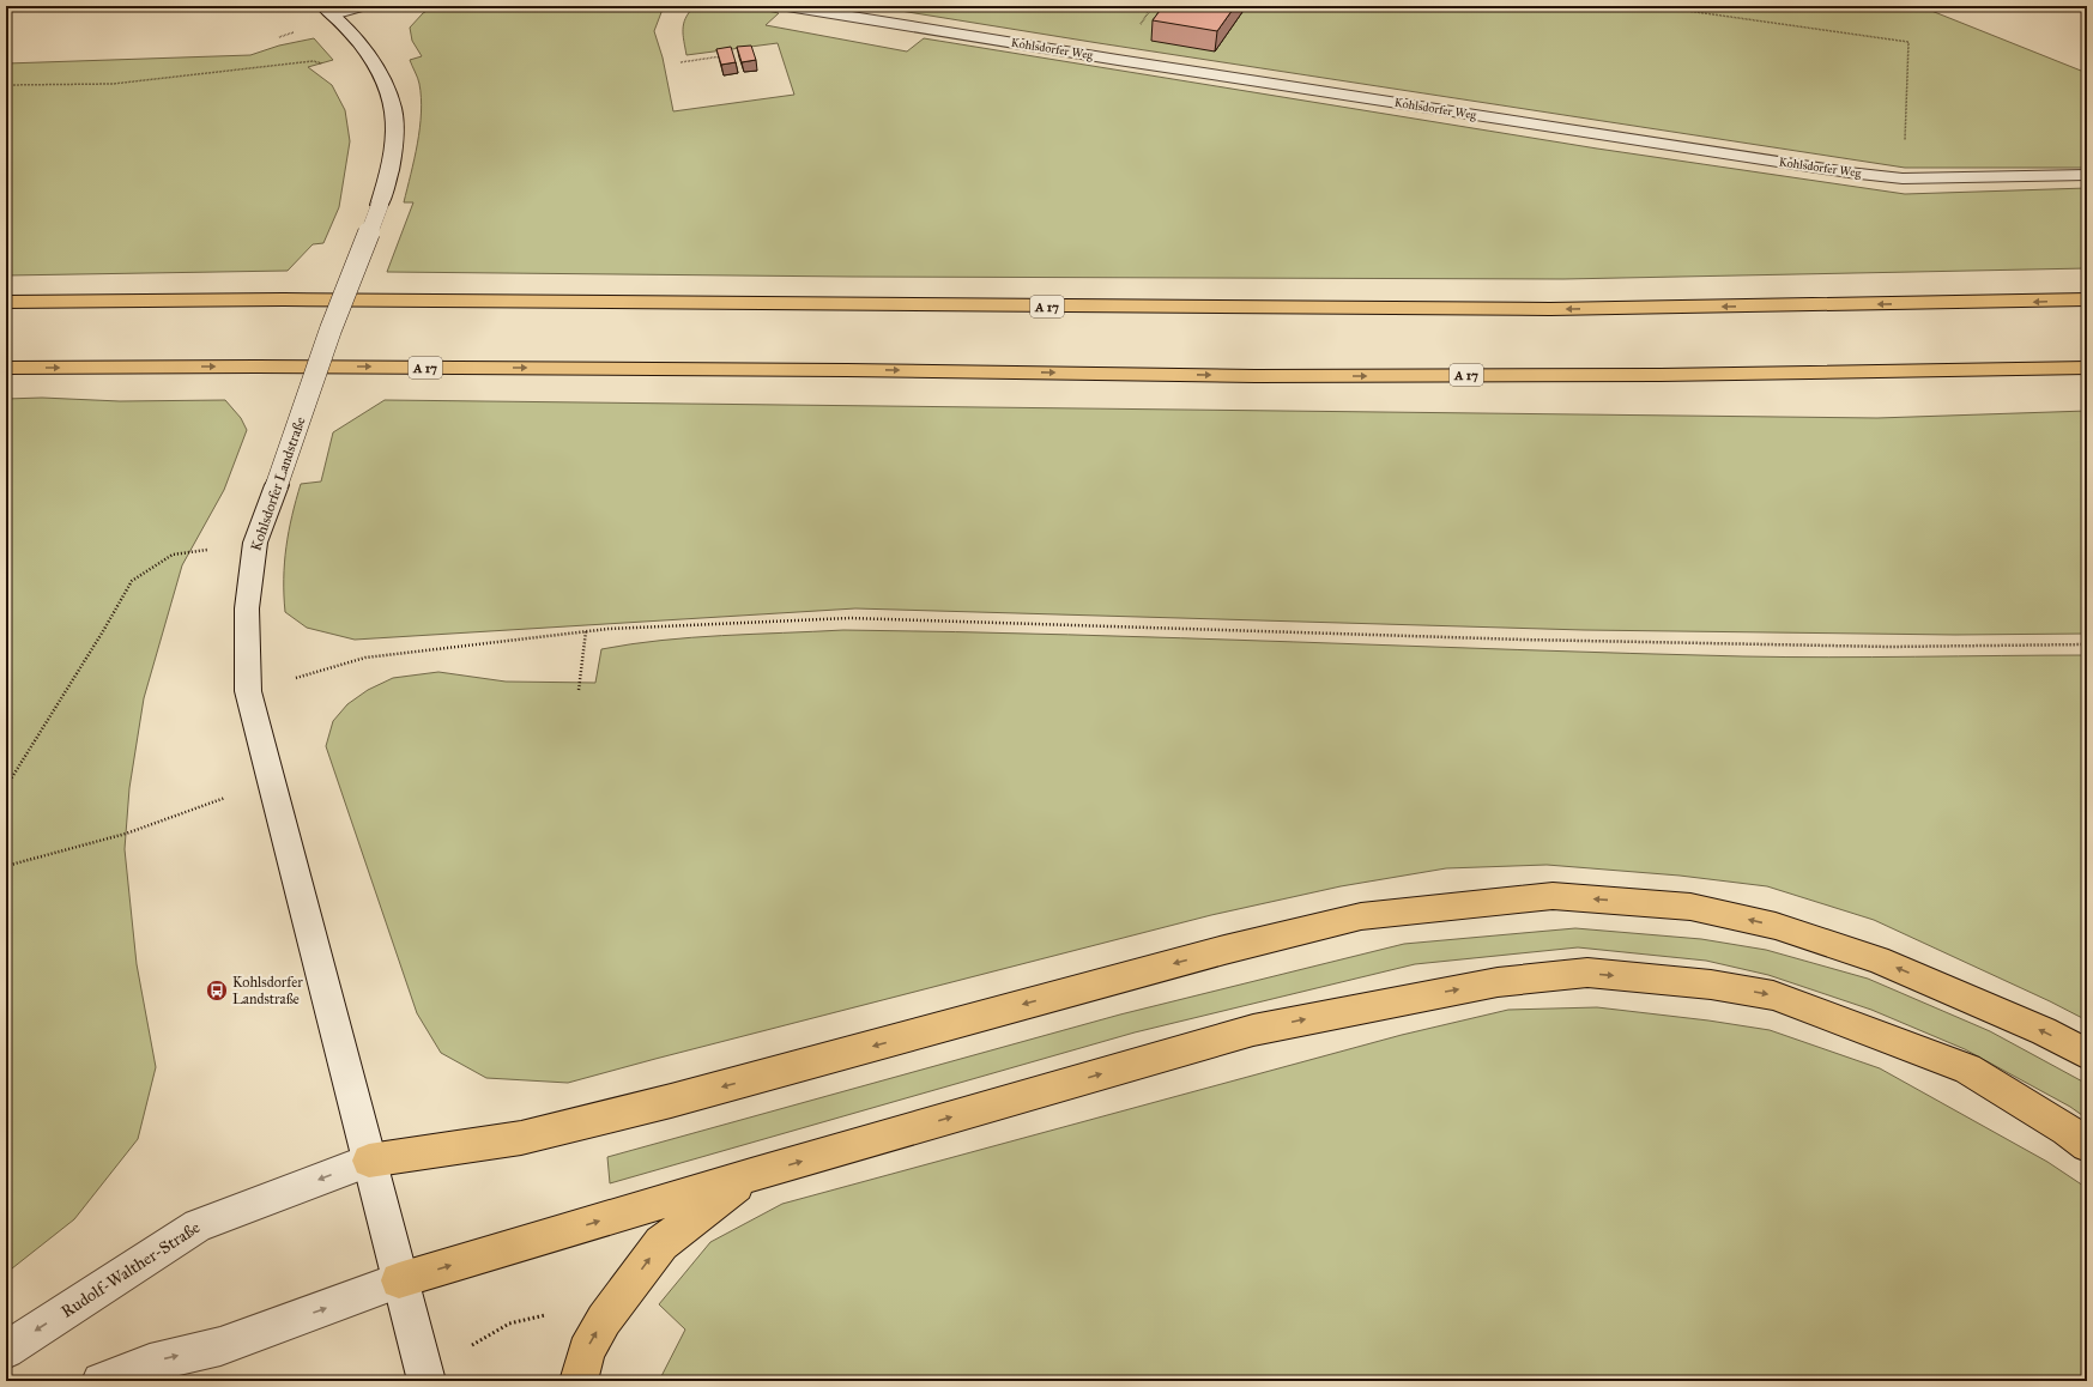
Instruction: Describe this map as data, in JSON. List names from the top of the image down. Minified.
{"streets":{"highway":["A 17"],"street":["Kohlsdorfer Weg","Kohlsdorfer Landstraße","Rudolf-Walther-Straße"]},"crossings":[["Kohlsdorfer Landstraße","Rudolf-Walther-Straße"]],"places":{"bus stop":["Kohlsdorfer Landstraße"]}}
